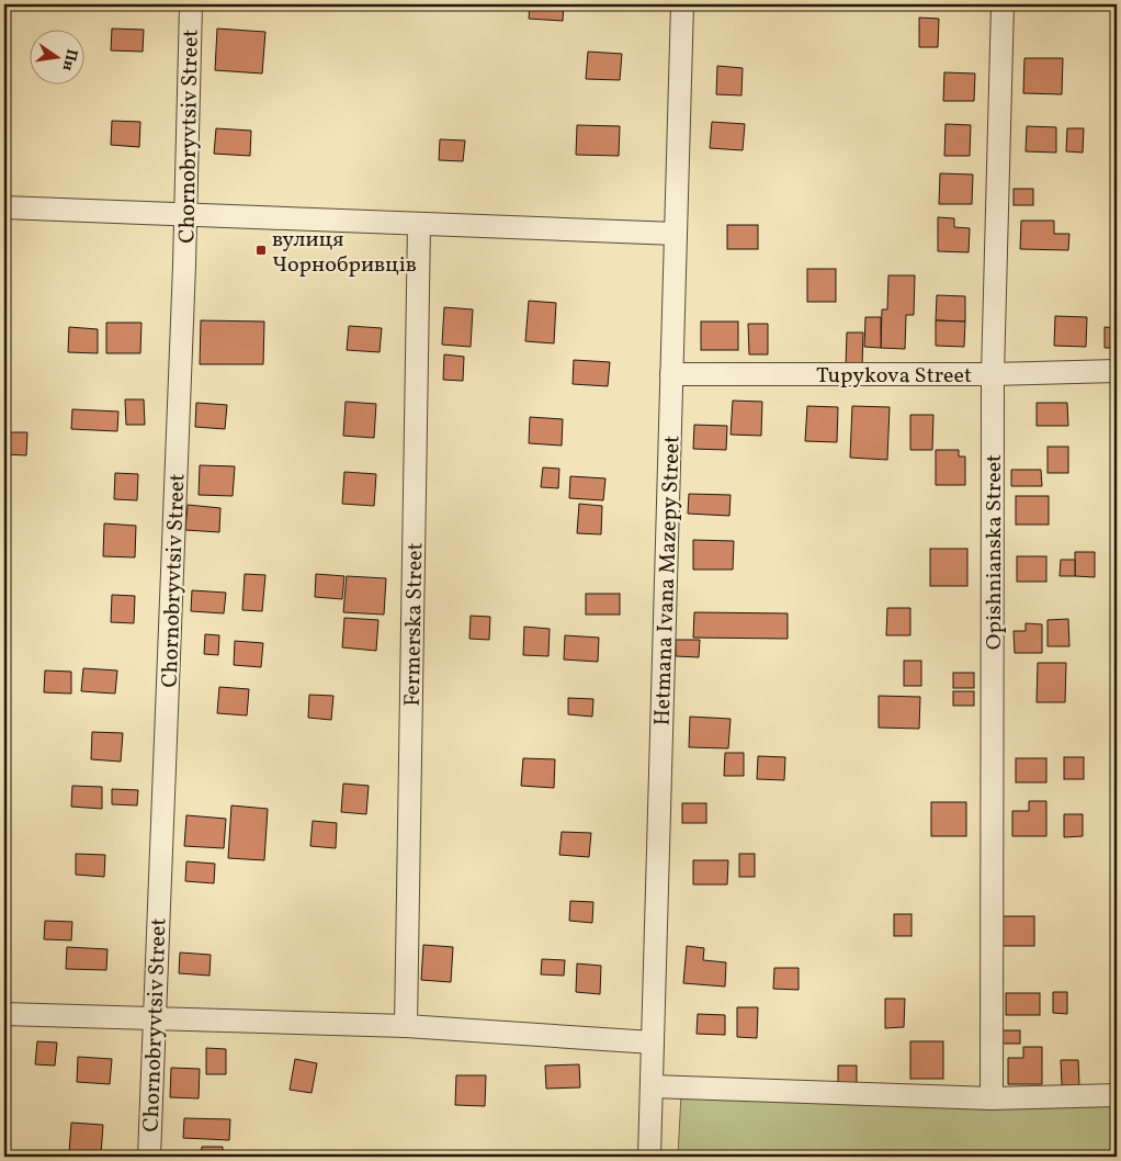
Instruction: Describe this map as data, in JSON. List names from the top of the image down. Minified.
{"streets":{"street":["Chornobryvtsiv Street","Tupykova Street","Opishnianska Street","Hetmana Ivana Mazepy Street","Fermerska Street"]},"crossings":[["Tupykova Street","Opishnianska Street"],["Tupykova Street","Hetmana Ivana Mazepy Street"]],"places":{"transit":["вулиця Чорнобривців"]},"north":"right"}
